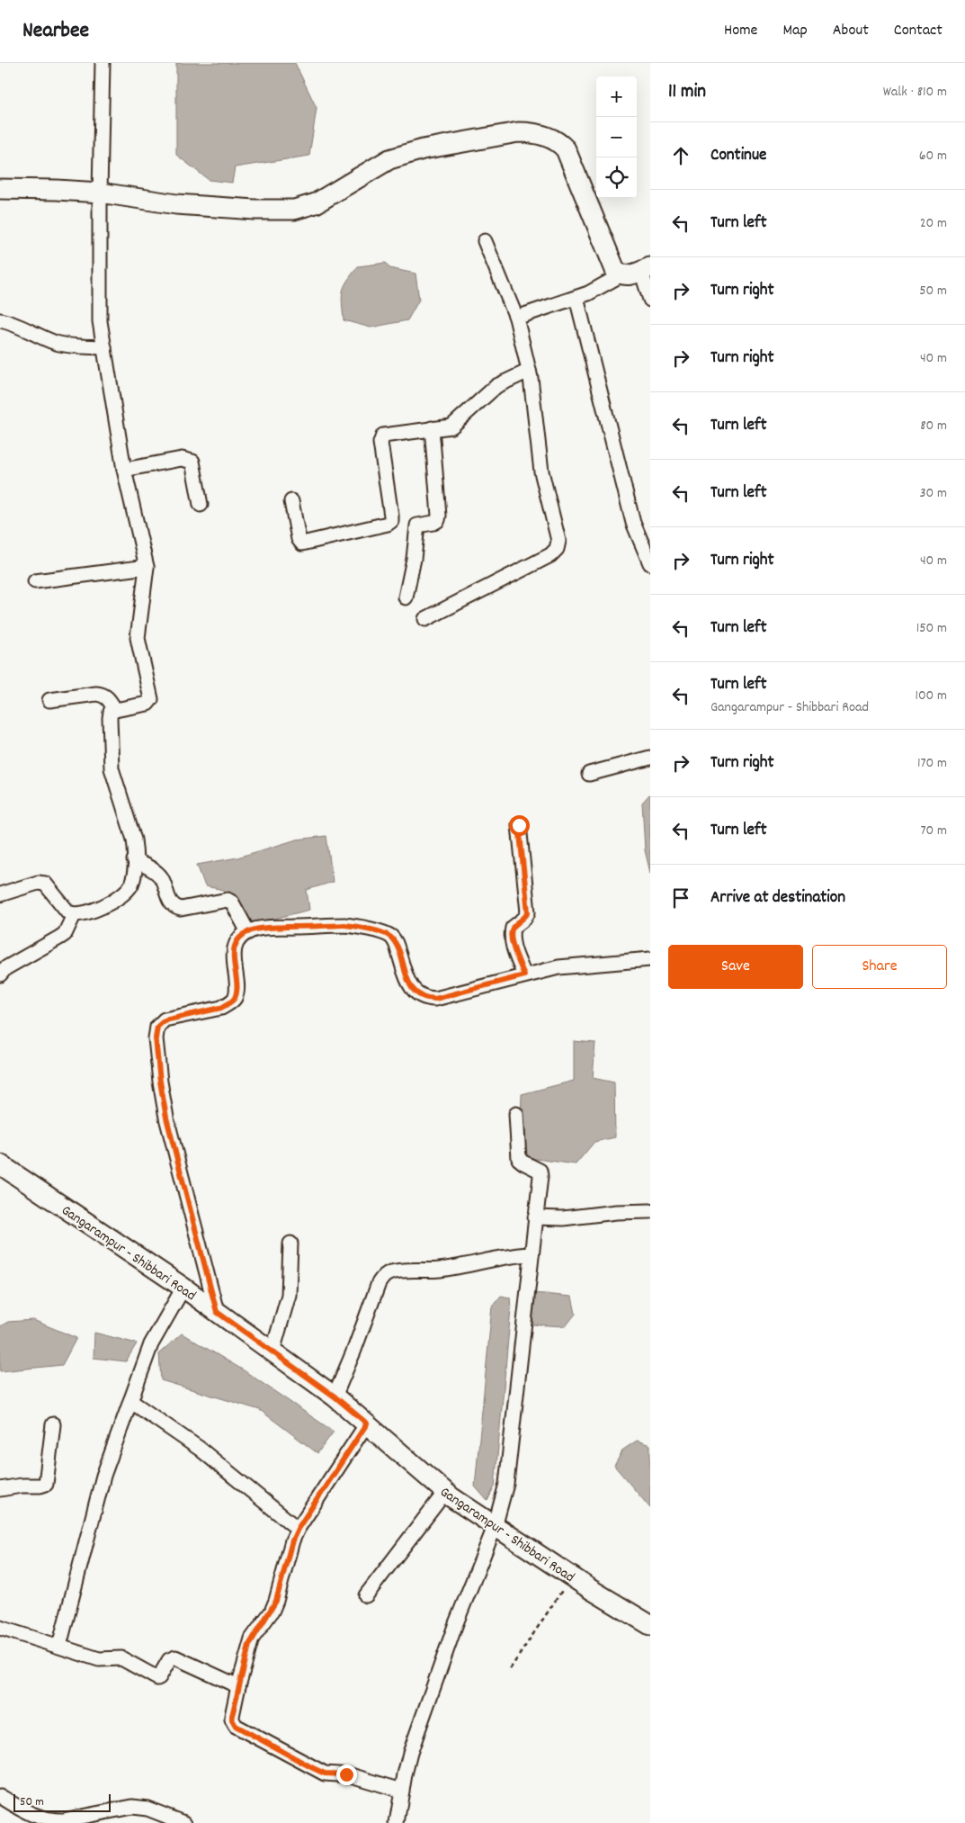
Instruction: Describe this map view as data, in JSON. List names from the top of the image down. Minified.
{"streets":{"main road":["Gangarampur - Shibbari Road"]},"scale_bar":"50 m","page":{"header":"Nearbee","nav":["Home","Map","About","Contact"],"heading":["11 min","Walk · 810 m"],"map_buttons":["+","−"],"list":[["Continue","60 m"],["Turn left","20 m"],["Turn right","50 m"],["Turn right","40 m"],["Turn left","80 m"],["Turn left","30 m"],["Turn right","40 m"],["Turn left","150 m"],["Turn left","Gangarampur - Shibbari Road","100 m"],["Turn right","170 m"],["Turn left","70 m"],"Arrive at destination"],"buttons":["Save","Share"],"scale":"50 m"}}
